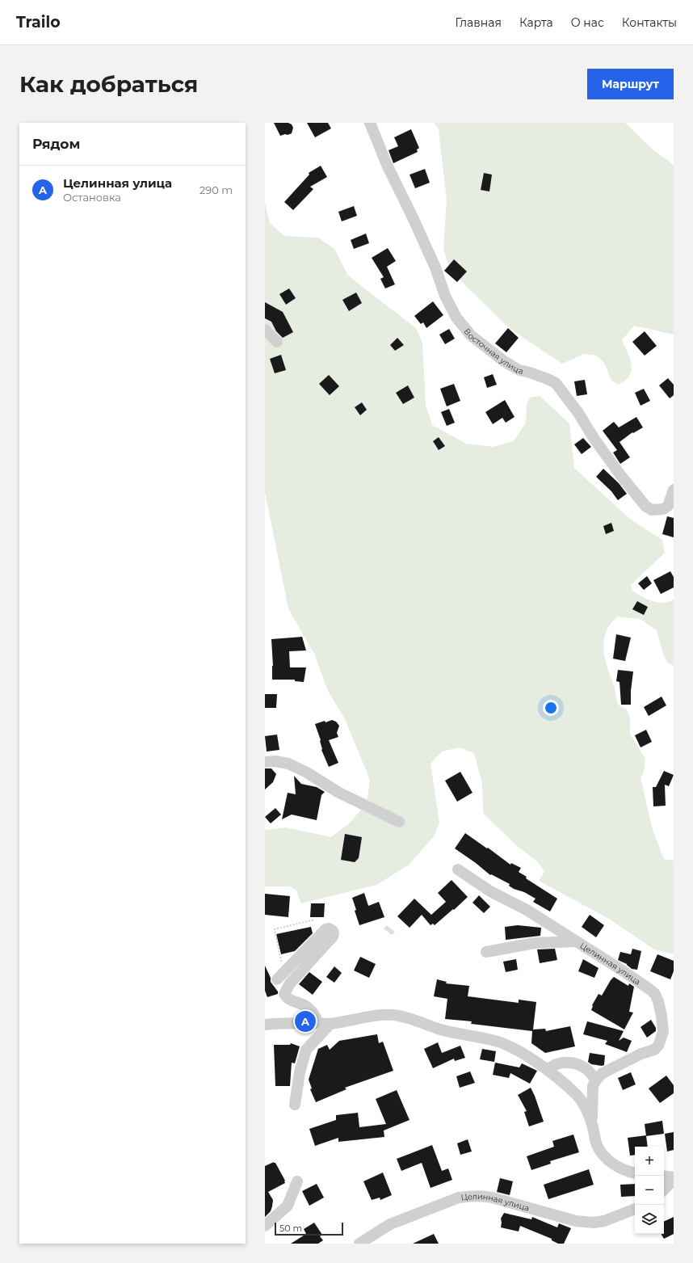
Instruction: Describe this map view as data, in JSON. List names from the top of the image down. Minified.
{"streets":{"street":["Восточная улица","Целинная улица"]},"scale_bar":"50 m","page":{"header":"Trailo","nav":["Главная","Карта","О нас","Контакты"],"buttons":"Маршрут","title":"Как добраться","heading":"Рядом","list":[{"mark":"A","name":"Целинная улица","note":"Остановка","value":"290 m"}],"pins":"A","map_buttons":["+","−"],"scale":"50 m"}}
